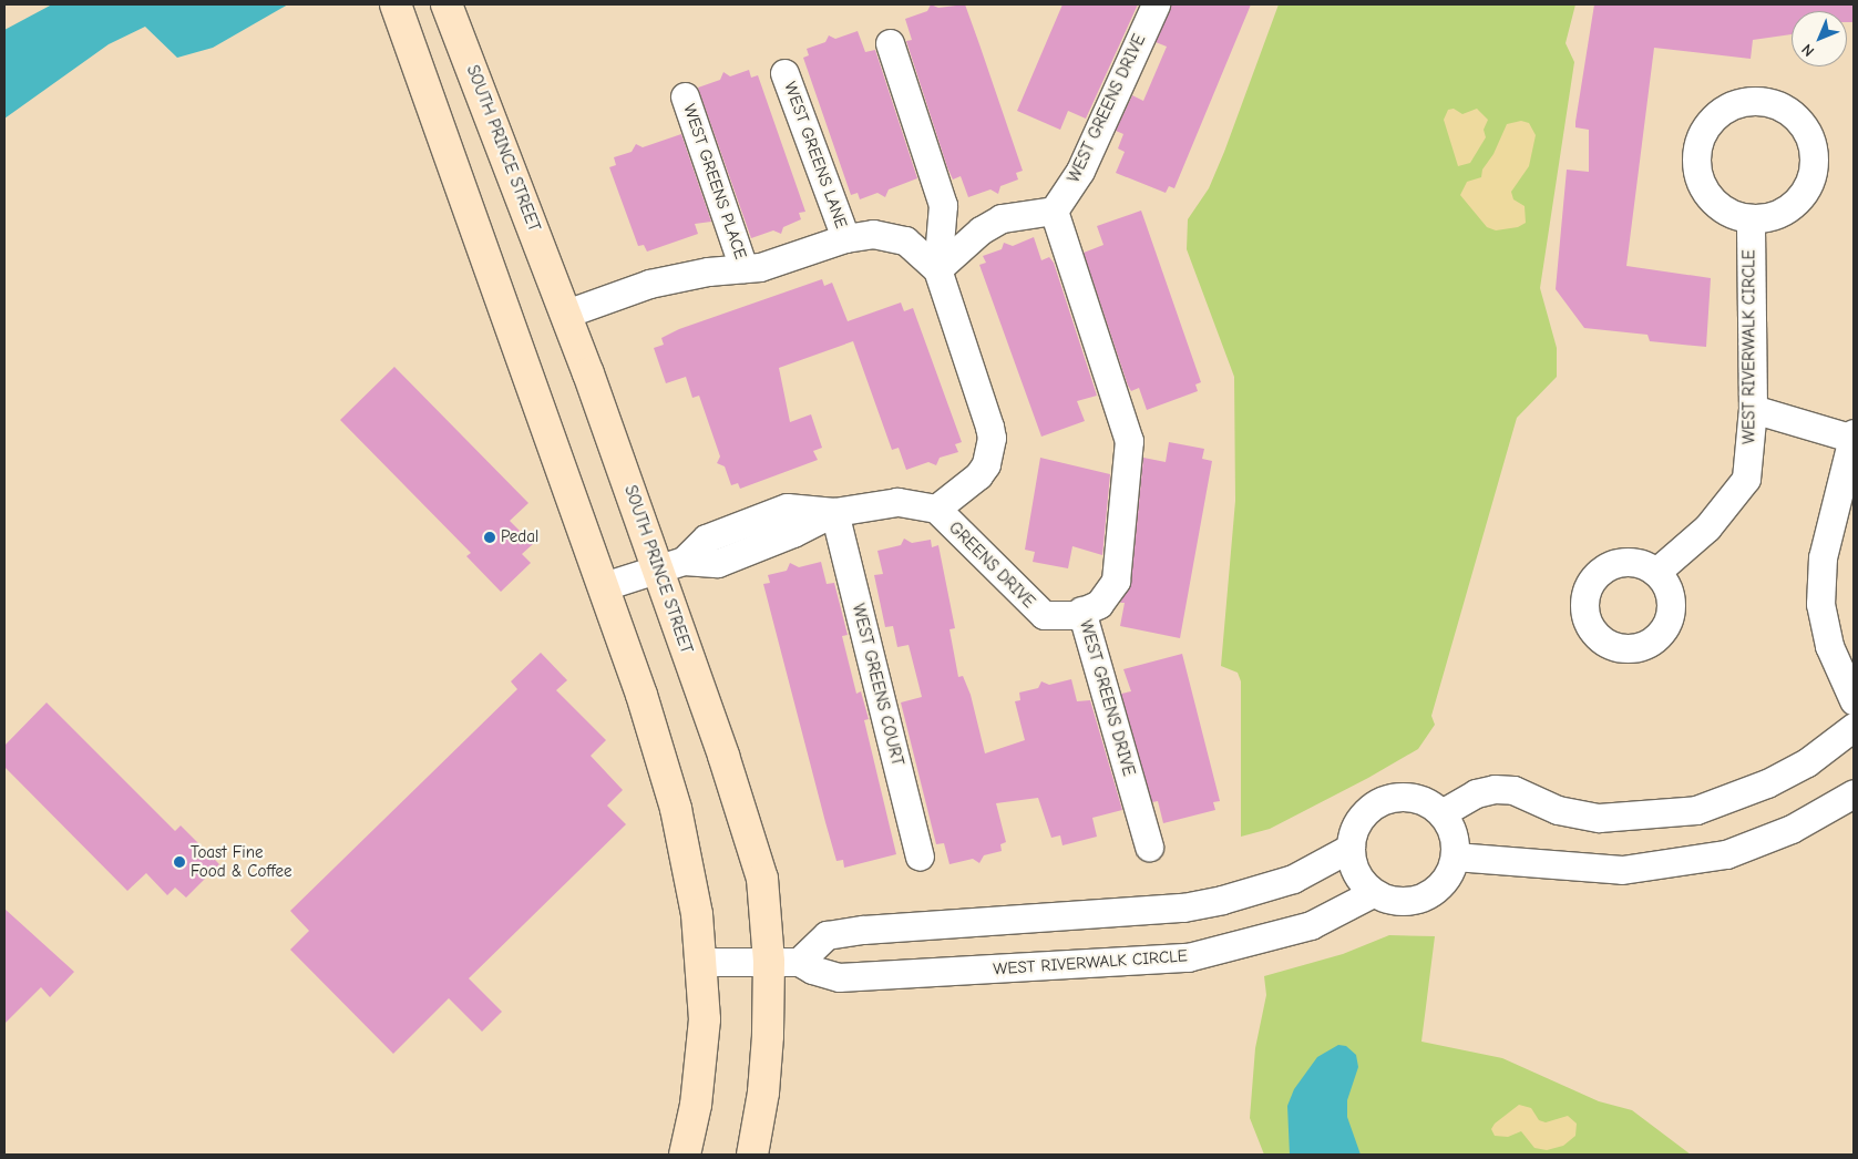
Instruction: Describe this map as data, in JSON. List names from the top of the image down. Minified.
{"streets":{"street":["WEST GREENS DRIVE","SOUTH PRINCE STREET","WEST GREENS LANE","WEST GREENS PLACE","WEST RIVERWALK CIRCLE","GREENS DRIVE","WEST GREENS COURT"]},"crossings":[["WEST GREENS DRIVE","GREENS DRIVE"],["SOUTH PRINCE STREET","WEST RIVERWALK CIRCLE"]],"places":["Pedal","Toast Fine Food & Coffee"],"north":"bottom left"}
